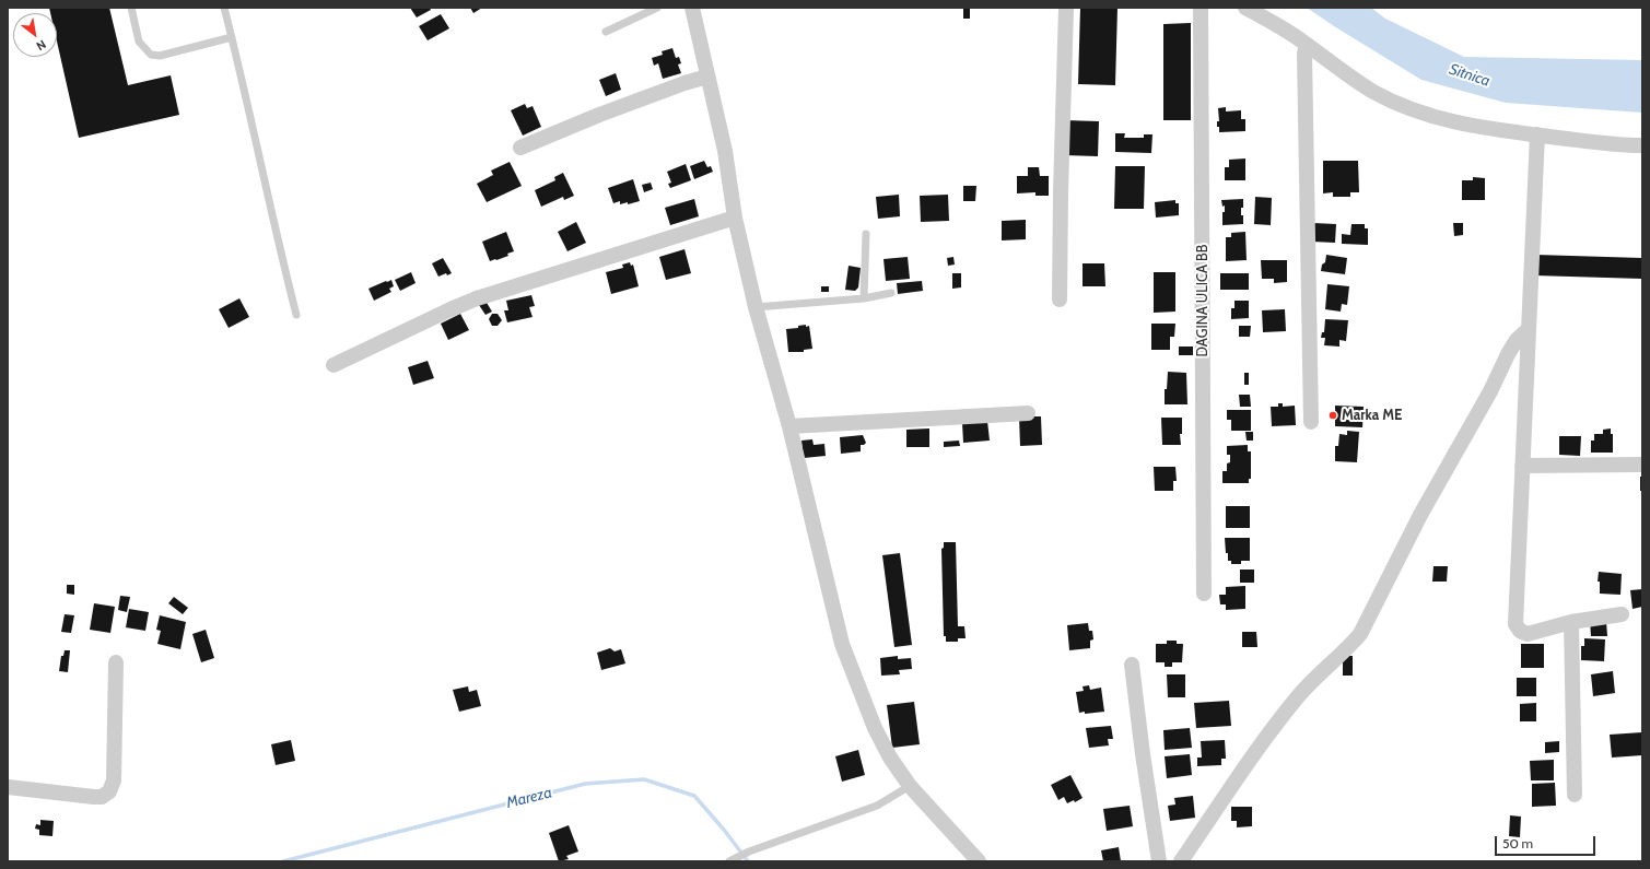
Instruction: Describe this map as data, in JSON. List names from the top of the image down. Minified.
{"streets":{"street":["DAGINA ULICA BB"]},"water":["Sitnica","Mareza"],"places":["Marka ME"],"scale_bar":"50 m","north":"bottom right"}
